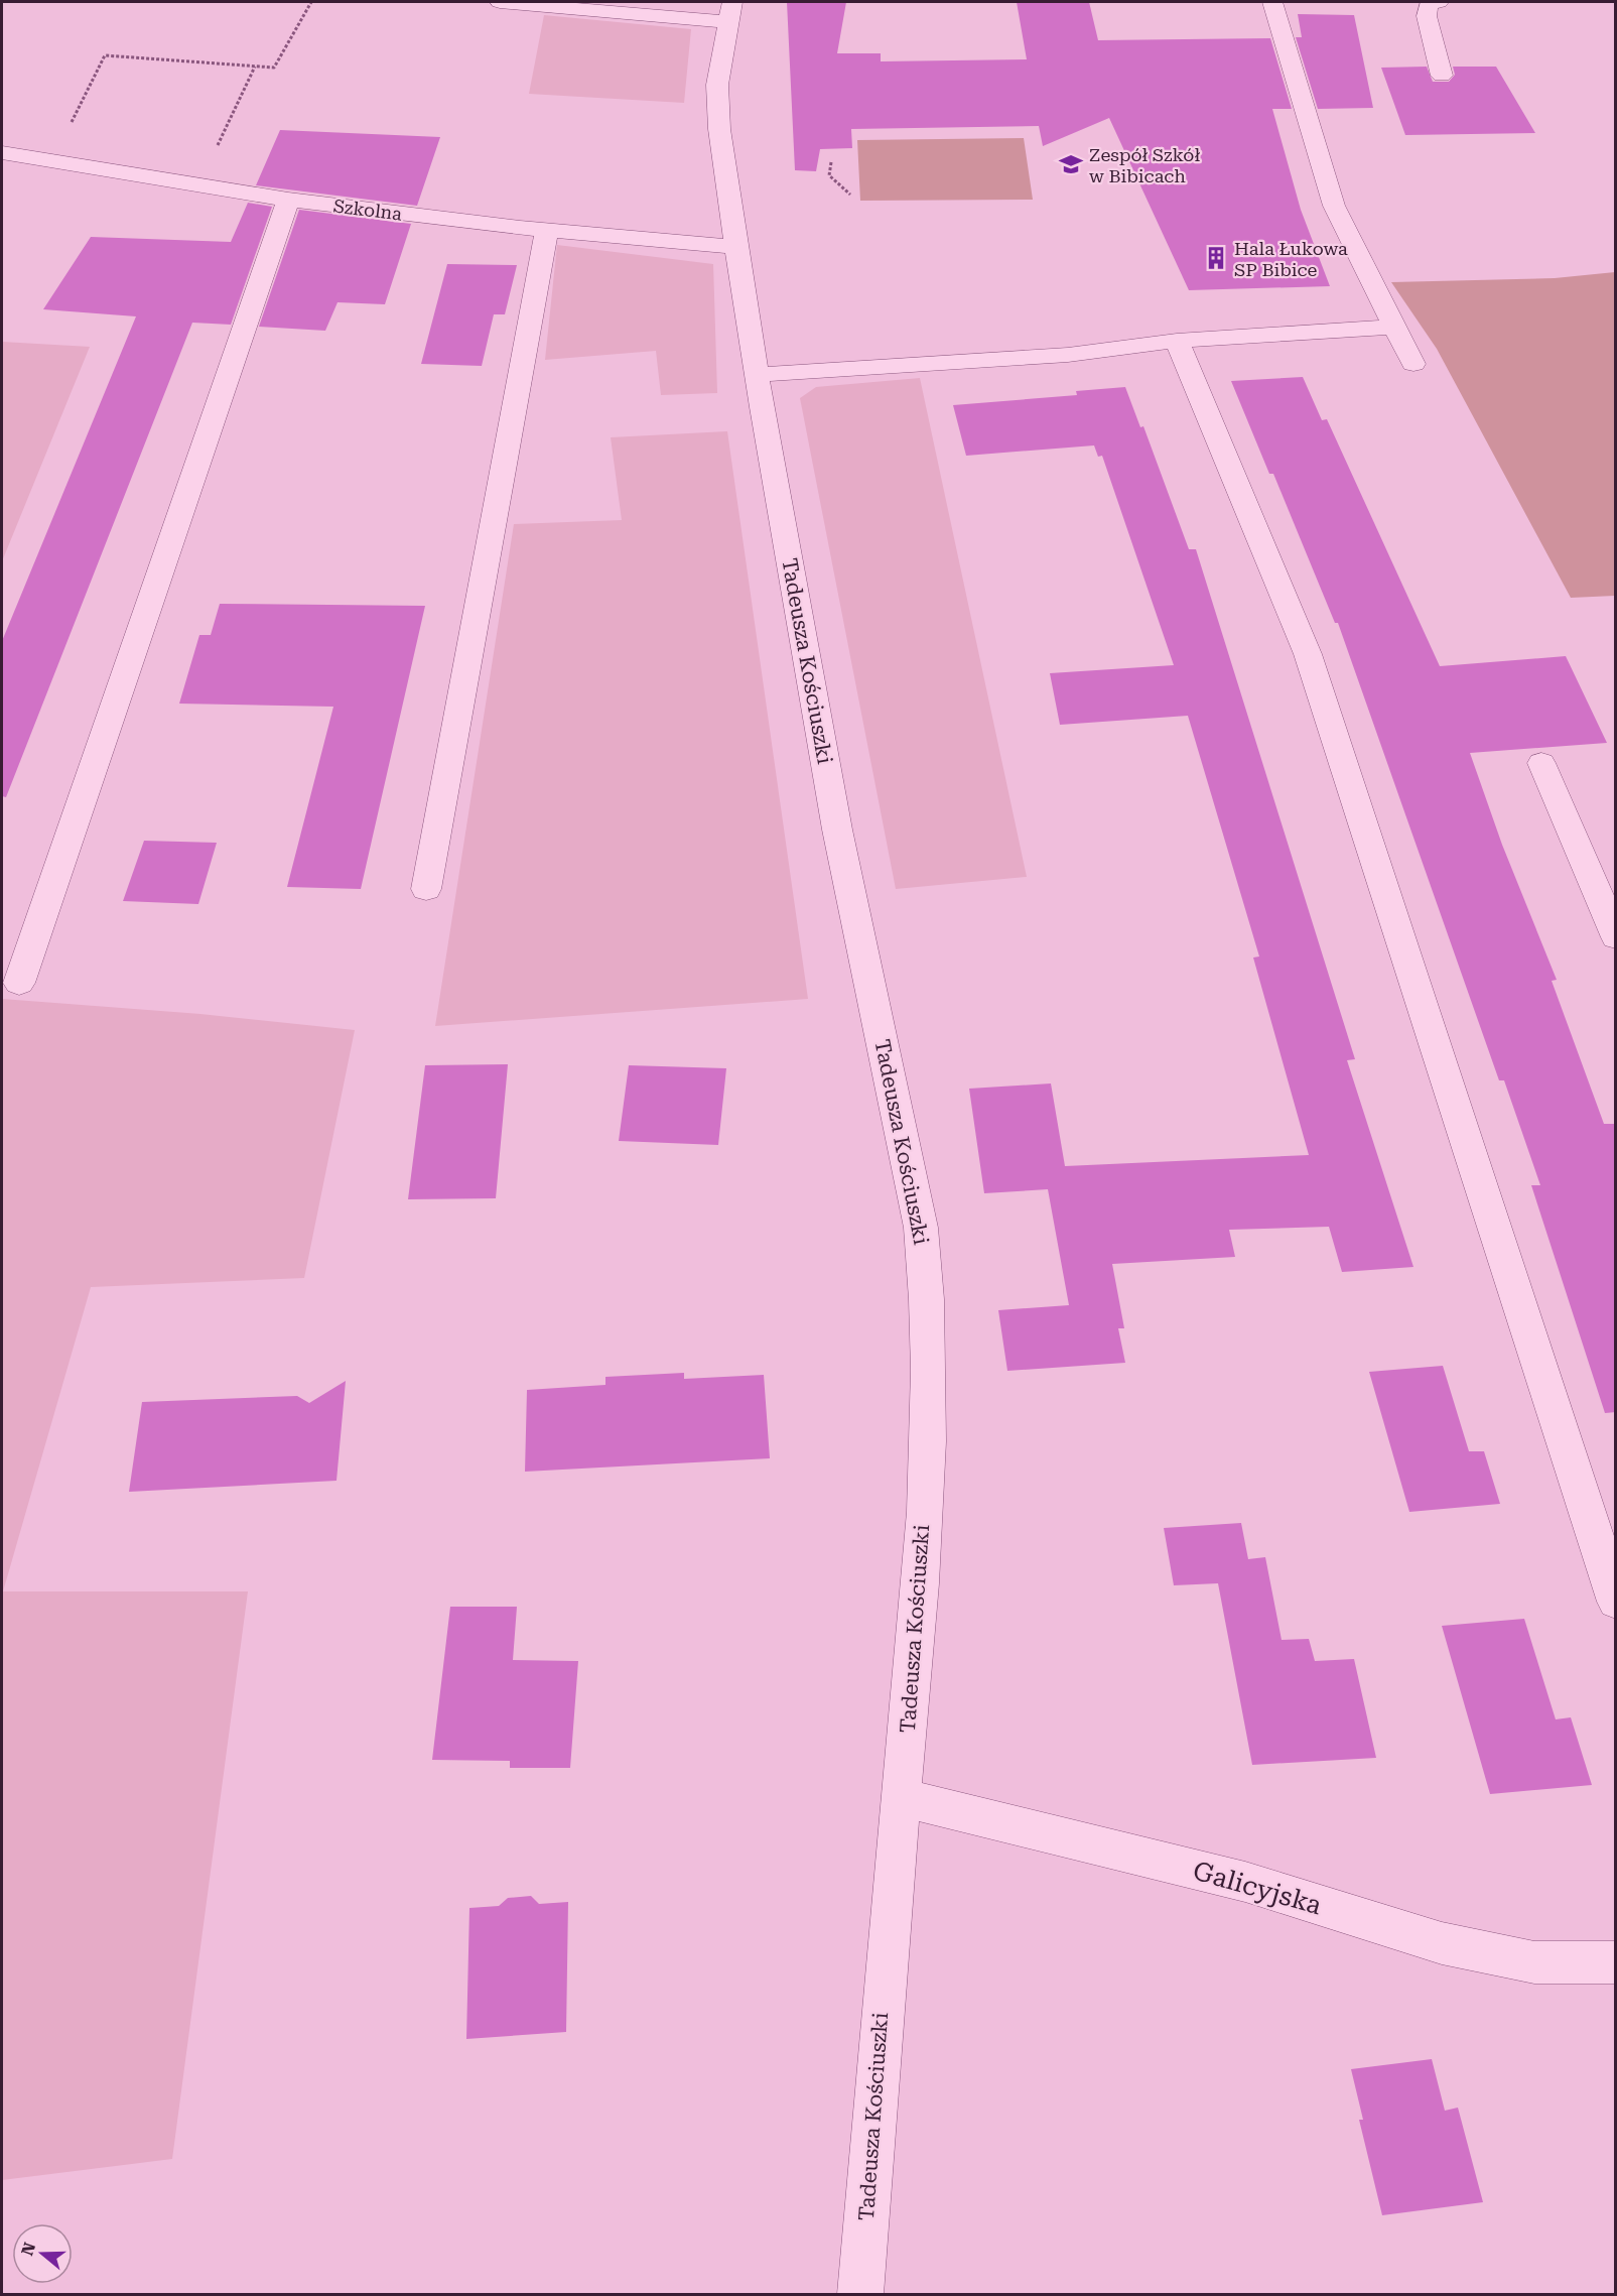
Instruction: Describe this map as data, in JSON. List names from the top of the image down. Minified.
{"streets":{"street":["Szkolna","Tadeusza Kościuszki","Galicyjska"]},"crossings":[["Szkolna","Tadeusza Kościuszki"],["Tadeusza Kościuszki","Galicyjska"]],"places":{"school or university":["Zespół Szkół w Bibicach"],"building":["Hala Łukowa SP Bibice"]},"north":"left"}
